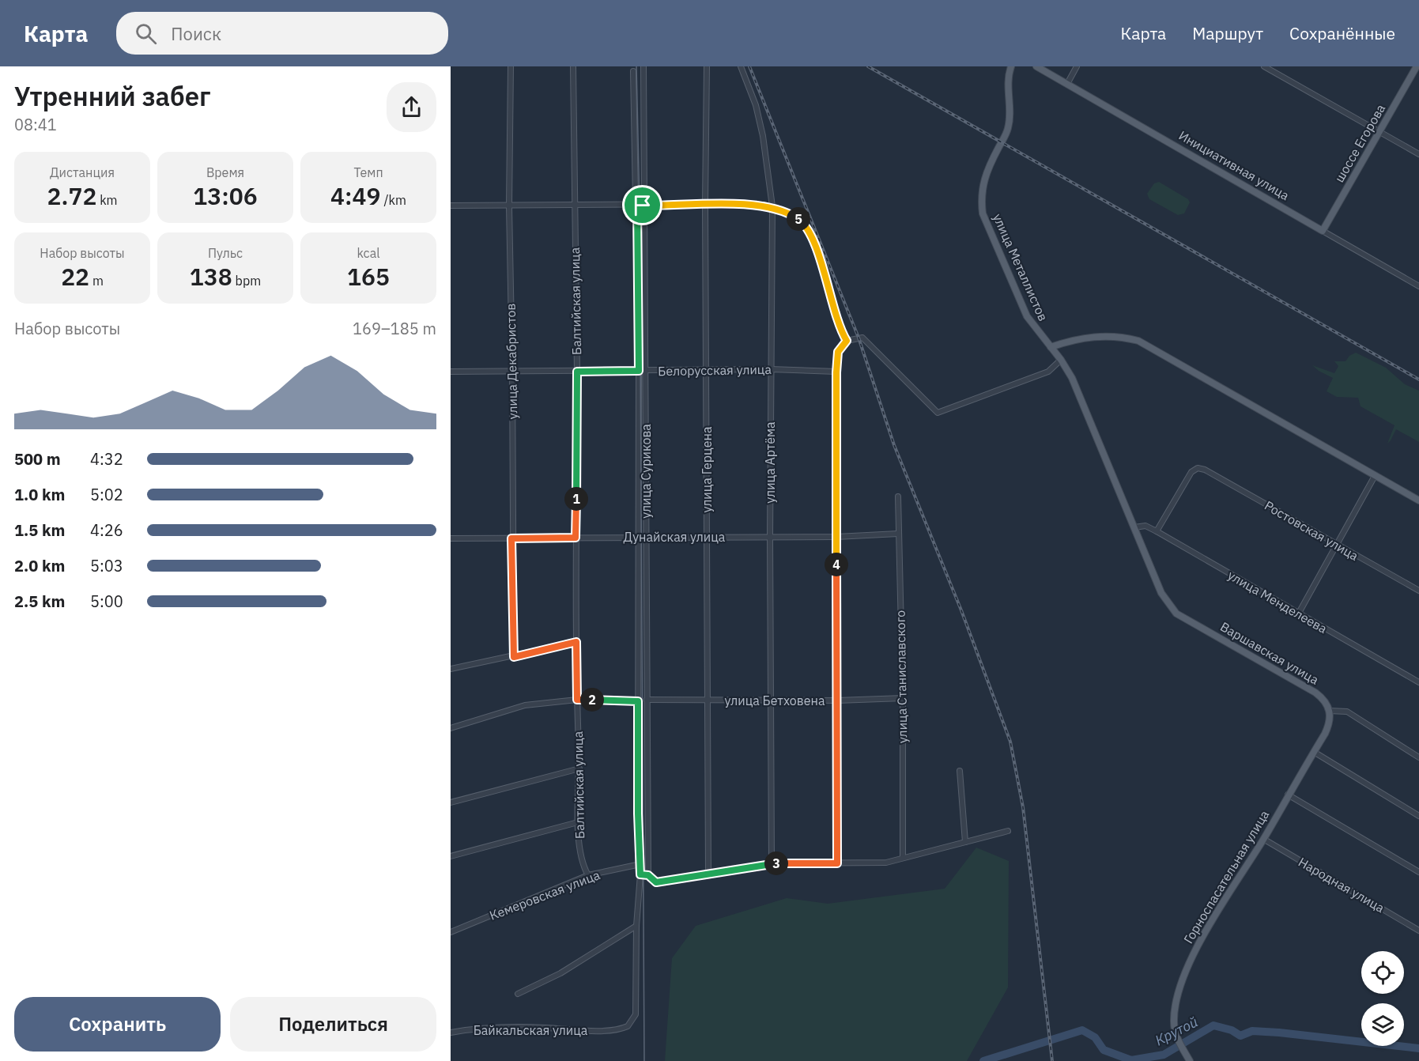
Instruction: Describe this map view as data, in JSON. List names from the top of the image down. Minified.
{"streets":{"main road":["шоссе Егорова","Инициативная улица","улица Металлистов","Варшавская улица","Горноспасательная улица"],"street":["Балтийская улица","улица Декабристов","Белорусская улица","улица Артёма","улица Герцена","улица Сурикова","Ростовская улица","Дунайская улица","улица Менделеева","улица Станиславского","улица Бетховена","Народная улица","Кемеровская улица","Байкальская улица"]},"crossings":[["шоссе Егорова","Инициативная улица"],["улица Металлистов","улица Менделеева"],["улица Металлистов","Варшавская улица"],["Балтийская улица","Белорусская улица"],["Балтийская улица","Дунайская улица"],["Балтийская улица","Кемеровская улица"],["улица Декабристов","Белорусская улица"],["улица Декабристов","Дунайская улица"],["Белорусская улица","улица Артёма"],["Белорусская улица","улица Герцена"],["Белорусская улица","улица Сурикова"],["улица Артёма","Дунайская улица"],["улица Артёма","улица Бетховена"],["улица Герцена","Дунайская улица"],["улица Герцена","улица Бетховена"],["улица Сурикова","Дунайская улица"],["улица Сурикова","улица Бетховена"],["улица Сурикова","Кемеровская улица"],["улица Сурикова","Байкальская улица"],["Ростовская улица","улица Менделеева"],["Дунайская улица","улица Станиславского"],["Варшавская улица","Горноспасательная улица"],["улица Станиславского","улица Бетховена"],["Горноспасательная улица","Народная улица"]],"water":["Крутой"],"page":{"header":"Карта","search":"Поиск","nav":["Карта","Маршрут","Сохранённые"],"heading":["Утренний забег","08:41"],"stats":[["Дистанция","2.72 km"],["Время","13:06"],["Темп","4:49 /km"],["Набор высоты","22 m"],["Пульс","138 bpm"],["kcal","165"]],"pins":["5","1","4","2","3"],"chart":["Набор высоты","169–185 m"],"list":[{"name":"500 m","note":"4:32"},{"name":"1.0 km","note":"5:02"},{"name":"1.5 km","note":"4:26"},{"name":"2.0 km","note":"5:03"},{"name":"2.5 km","note":"5:00"}],"buttons":["Сохранить","Поделиться"]}}
